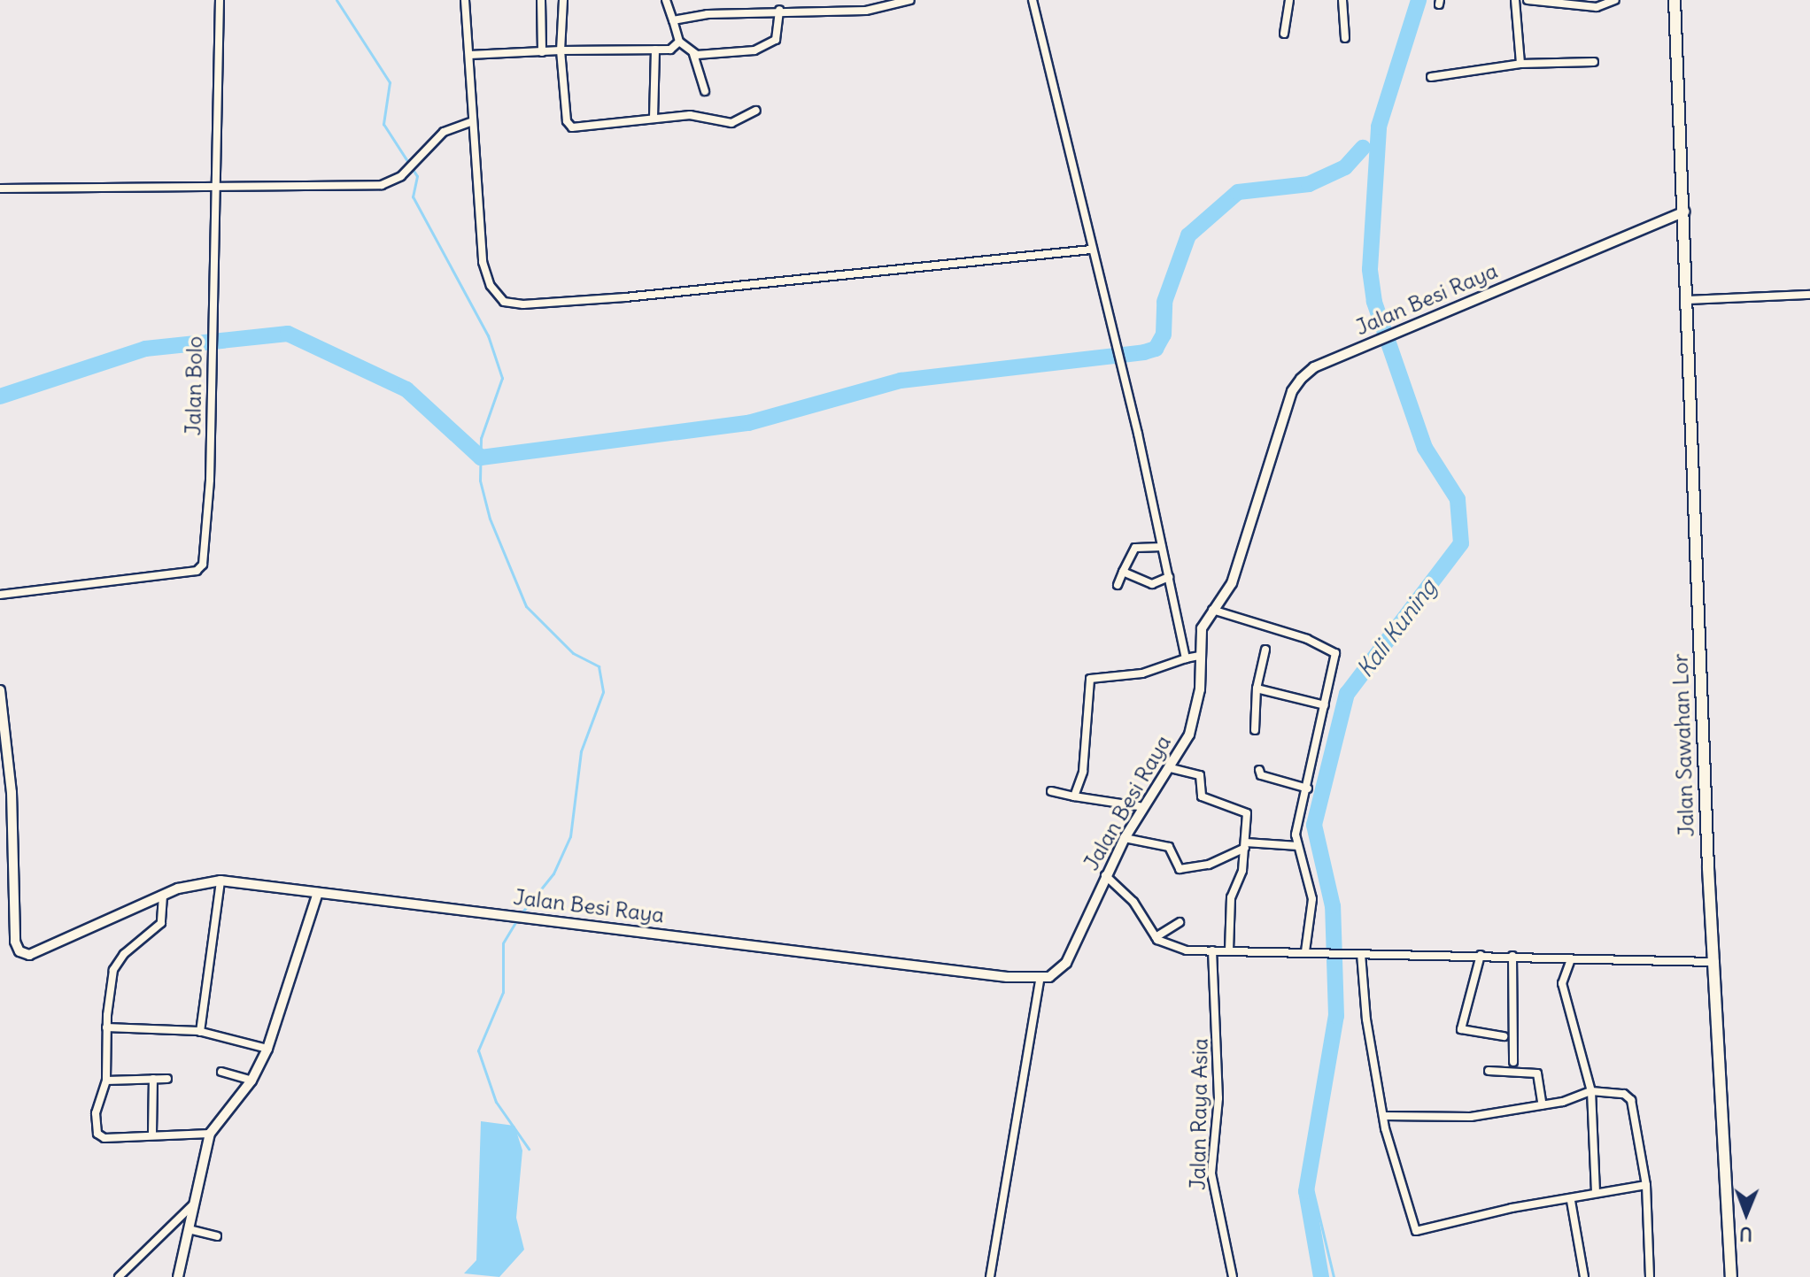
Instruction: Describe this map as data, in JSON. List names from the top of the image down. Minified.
{"streets":{"main road":["Jalan Sawahan Lor"],"street":["Jalan Besi Raya","Jalan Bolo","Jalan Raya Asia"]},"crossings":[["Jalan Besi Raya","Jalan Sawahan Lor"]],"water":["Kali Kuning"],"north":"bottom"}
